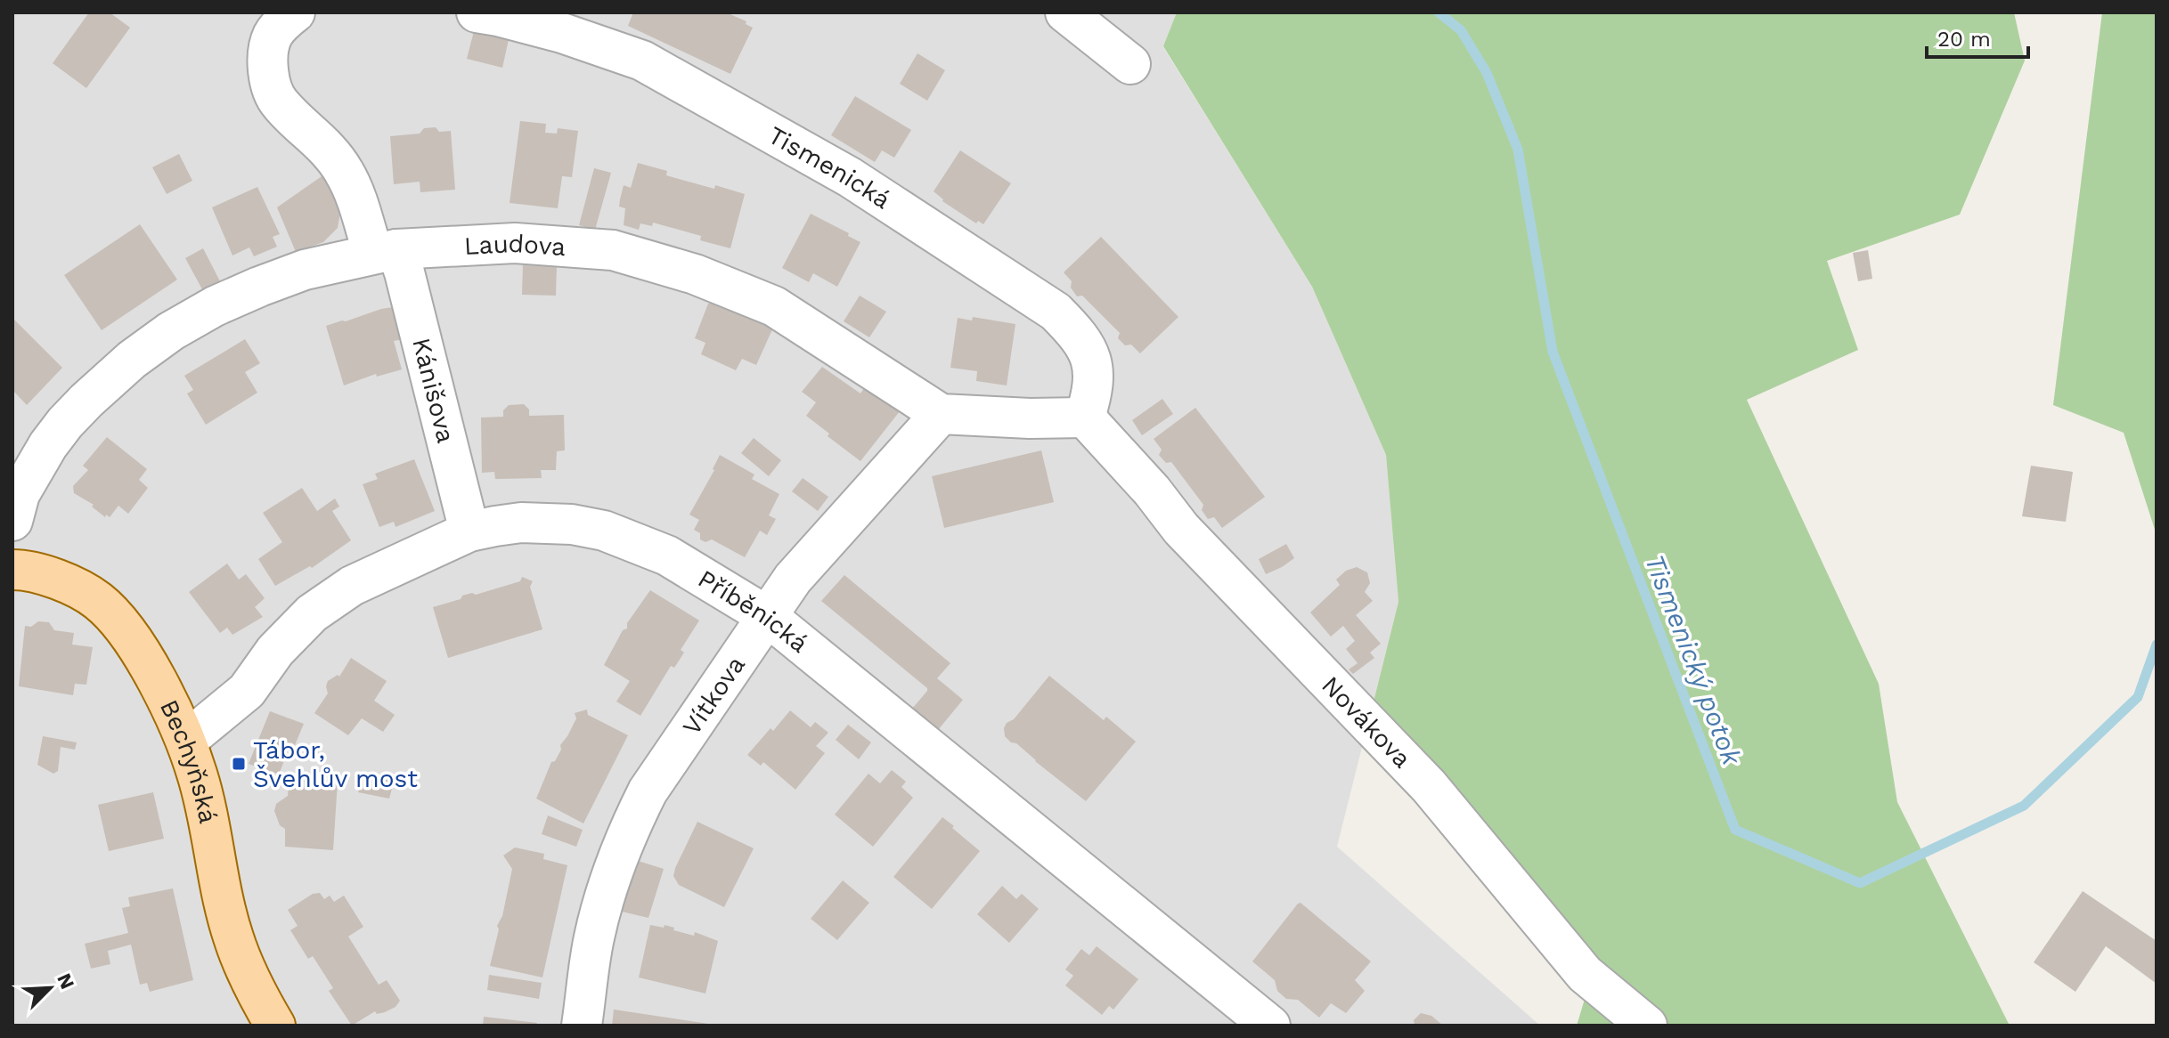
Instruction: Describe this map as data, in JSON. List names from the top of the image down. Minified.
{"streets":{"main road":["Bechyňská"],"street":["Tismenická","Laudova","Kánišova","Příběnická","Vítkova","Novákova"]},"crossings":[["Tismenická","Novákova"],["Laudova","Kánišova"],["Laudova","Vítkova"],["Kánišova","Příběnická"],["Příběnická","Vítkova"],["Příběnická","Bechyňská"]],"water":["Tismenický potok"],"places":{"transit":["Tábor, Švehlův most"]},"scale_bar":"20 m","north":"top right"}
